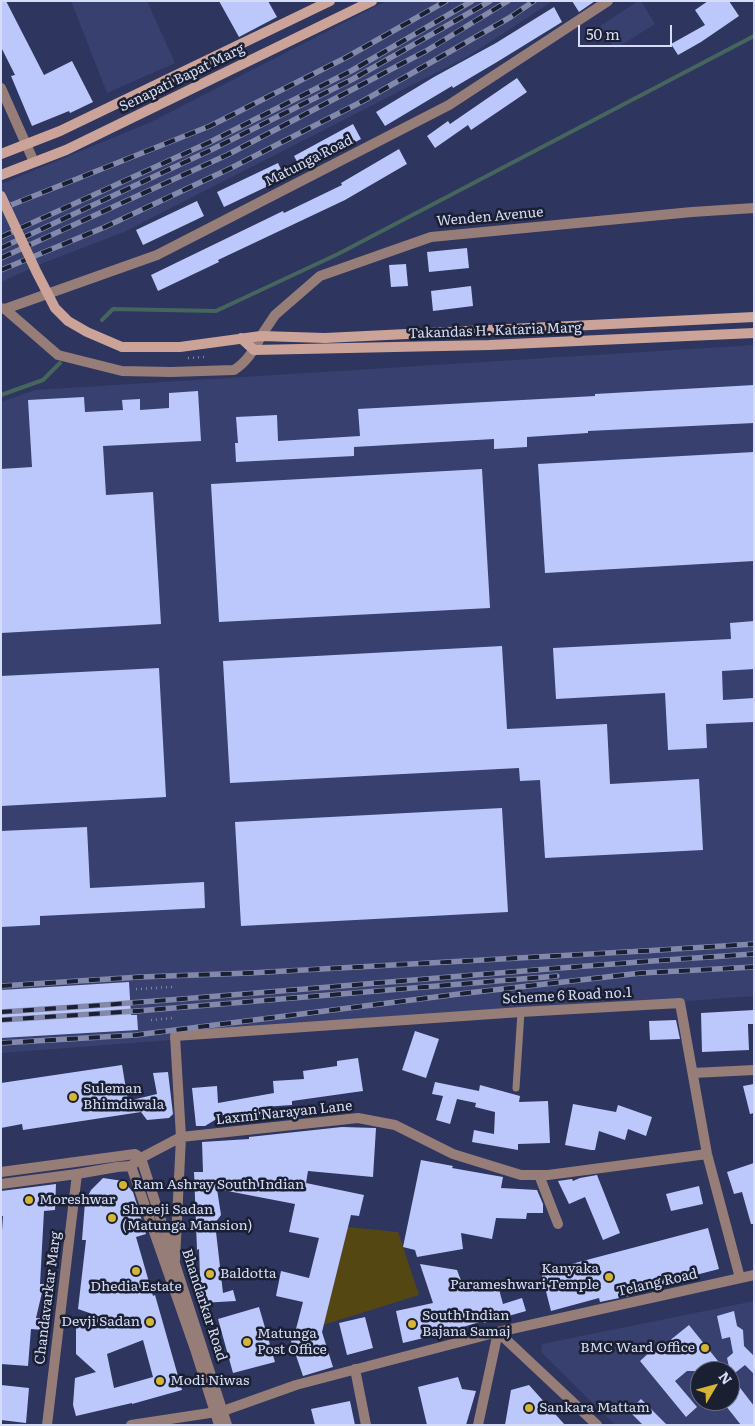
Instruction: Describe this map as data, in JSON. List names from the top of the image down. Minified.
{"streets":{"main road":["Senapati Bapat Marg","Takandas H. Kataria Marg"],"street":["Matunga Road","Wenden Avenue","Scheme 6 Road no.1","Laxmi Narayan Lane","Telang Road","Chandavarkar Marg","Bhandarkar Road"]},"crossings":[["Matunga Road","Wenden Avenue"],["Wenden Avenue","Takandas H. Kataria Marg"],["Scheme 6 Road no.1","Laxmi Narayan Lane"],["Scheme 6 Road no.1","Telang Road"],["Laxmi Narayan Lane","Bhandarkar Road"],["Telang Road","Bhandarkar Road"]],"places":["Suleman Bhimdiwala","Ram Ashray South Indian","Moreshwar","Shreeji Sadan (Matunga Mansion)","Dhedia Estate","Baldotta","Kanyaka Parameshwari Temple","Devji Sadan","South Indian Bajana Samaj","Matunga Post Office","BMC Ward Office","Modi Niwas","Sankara Mattam"],"scale_bar":"50 m","north":"top right"}
